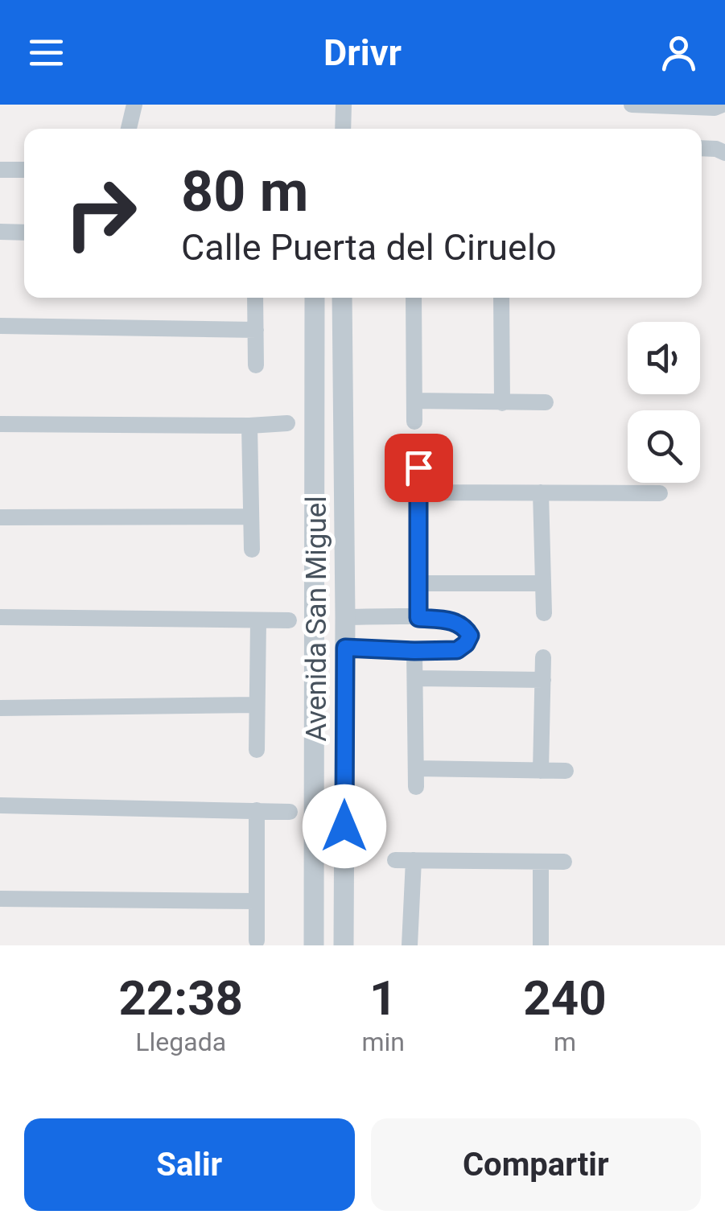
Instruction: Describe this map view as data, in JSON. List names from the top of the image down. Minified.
{"streets":{"street":["Avenida San Miguel"]},"page":{"header":"Drivr","turn":["80 m","Calle Puerta del Ciruelo"],"eta":["22:38","Llegada","1","min","240","m"],"buttons":["Salir","Compartir"]}}
